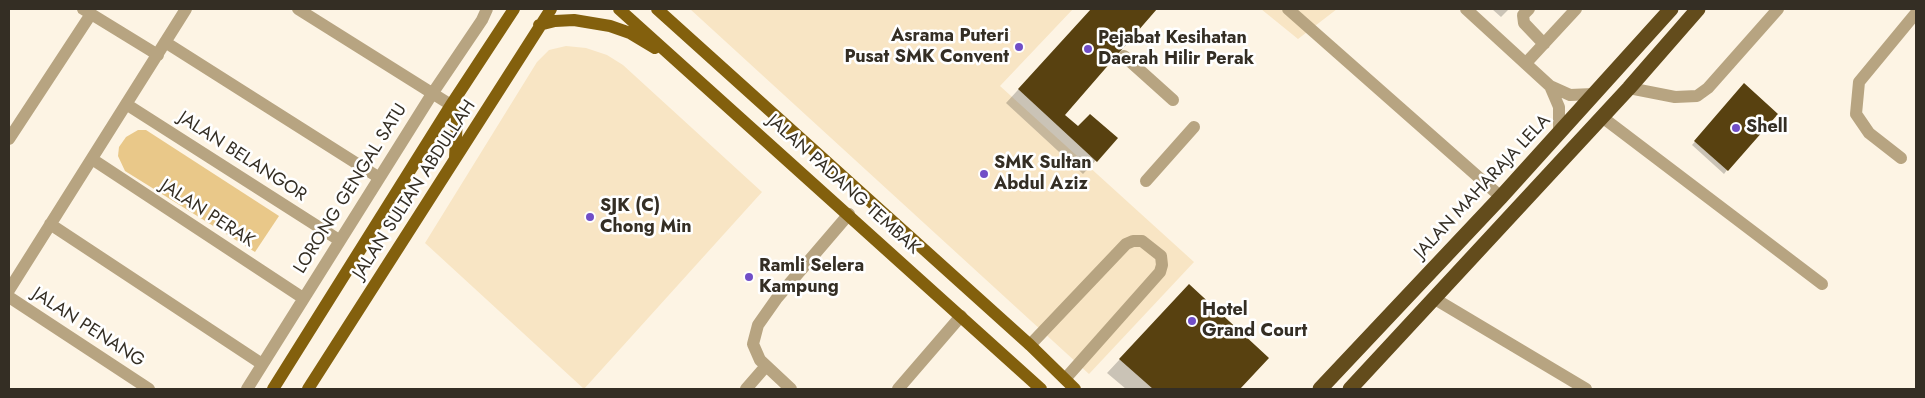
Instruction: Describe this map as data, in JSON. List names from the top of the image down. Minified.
{"streets":{"highway":["JALAN MAHARAJA LELA"],"main road":["JALAN PADANG TEMBAK","JALAN SULTAN ABDULLAH"],"street":["JALAN BELANGOR","LORONG GENGAL SATU","JALAN PERAK","JALAN PENANG"]},"crossings":[["JALAN BELANGOR","LORONG GENGAL SATU"],["LORONG GENGAL SATU","JALAN PERAK"]],"places":["Asrama Puteri Pusat SMK Convent","Pejabat Kesihatan Daerah Hilir Perak","Shell","SMK Sultan Abdul Aziz","SJK (C) Chong Min","Ramli Selera Kampung","Hotel Grand Court"]}
